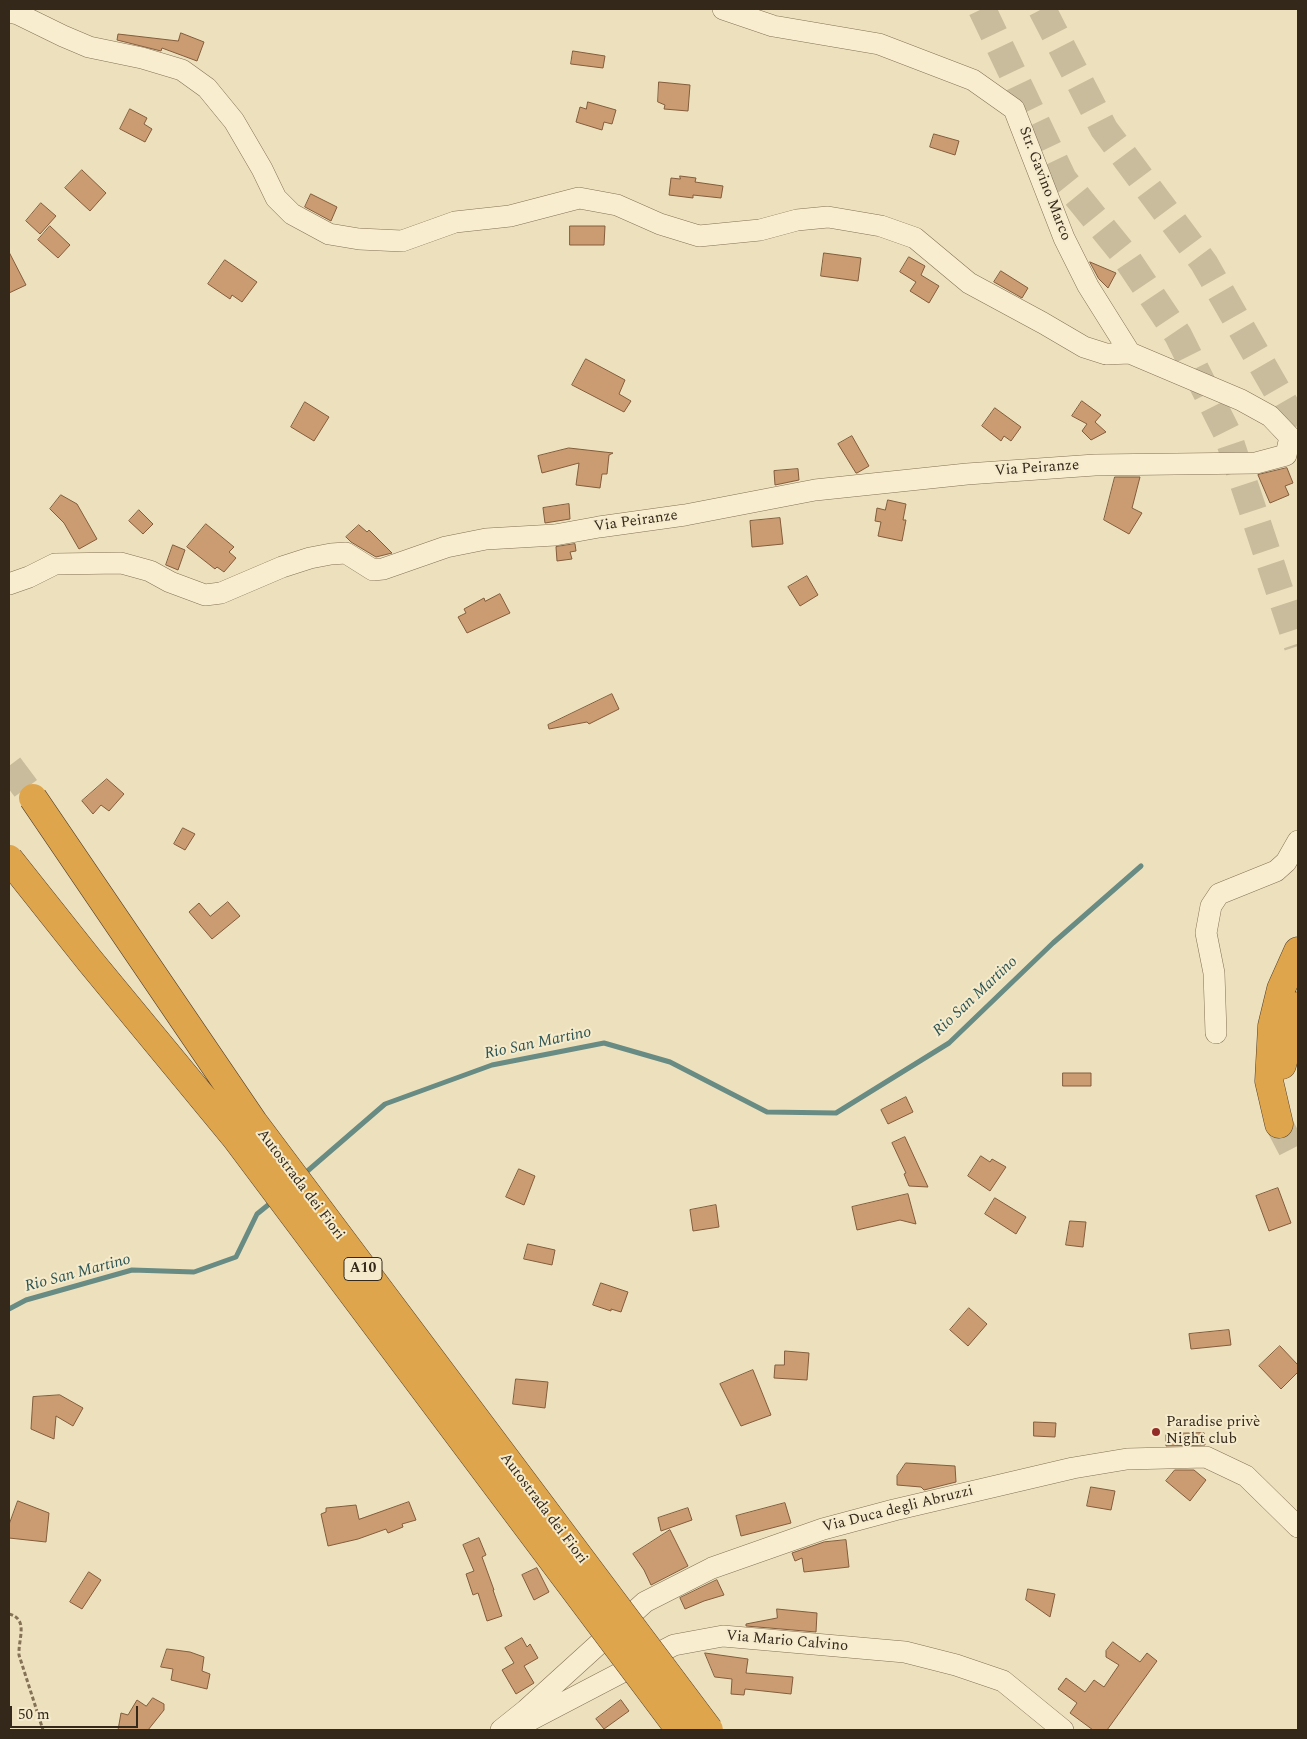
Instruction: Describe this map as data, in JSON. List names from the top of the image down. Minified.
{"streets":{"highway":["Autostrada dei Fiori","A10"],"street":["Str. Gavino Marco","Via Peiranze","Via Duca degli Abruzzi","Via Mario Calvino"]},"water":["Rio San Martino"],"places":["Paradise privè Night club"],"scale_bar":"50 m"}
